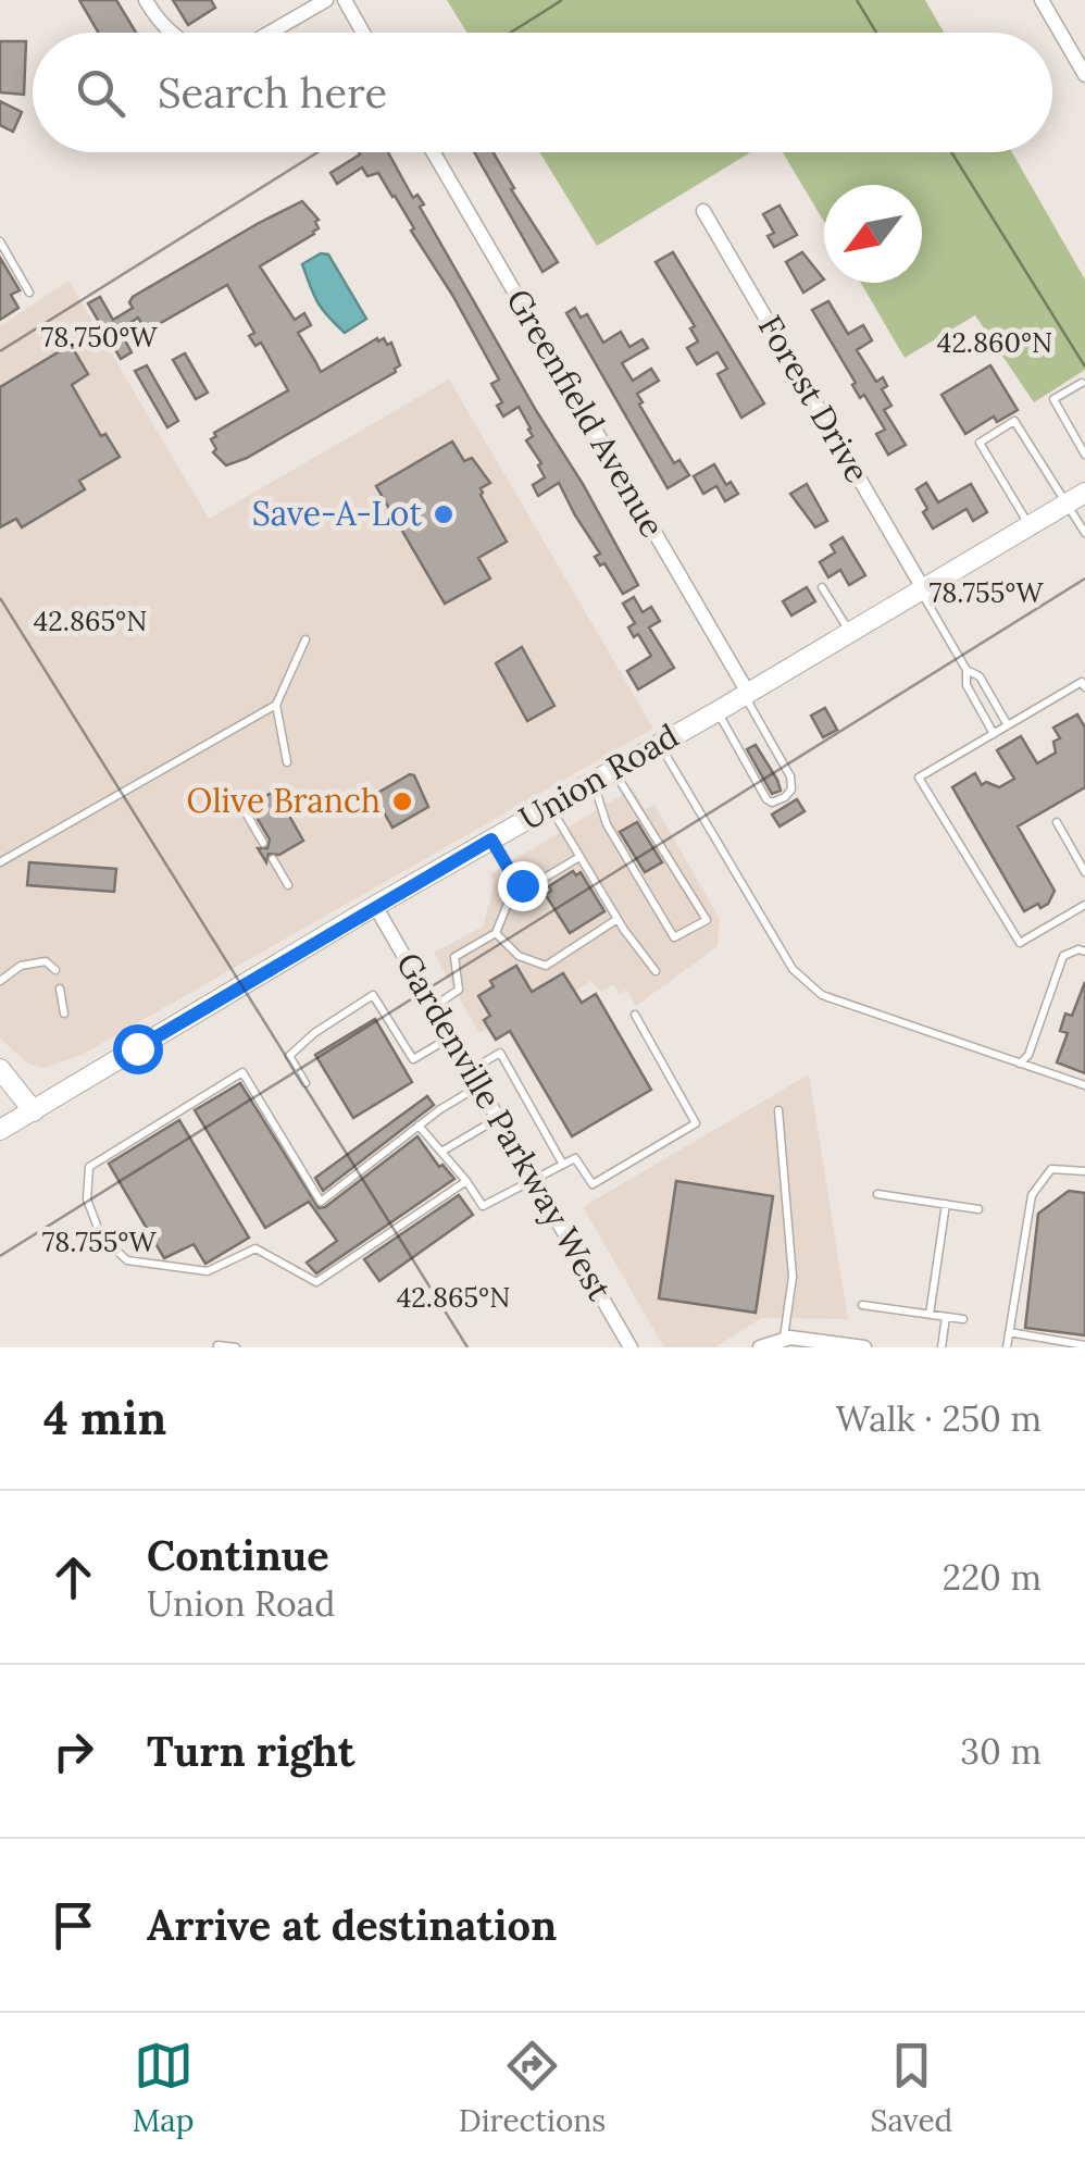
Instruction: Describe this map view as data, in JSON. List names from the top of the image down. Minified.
{"streets":{"main road":["Union Road"],"street":["Forest Drive","Greenfield Avenue","Gardenville Parkway West"]},"crossings":[["Forest Drive","Union Road"],["Greenfield Avenue","Union Road"],["Union Road","Gardenville Parkway West"]],"places":["Save-A-Lot","Olive Branch"],"north":"bottom left","page":{"search":"Search here","heading":["4 min","Walk · 250 m"],"list":[["Continue","Union Road","220 m"],["Turn right","30 m"],"Arrive at destination"],"nav":["Map","Directions","Saved"]},"coordinates":["78.750°W","42.860°N","78.755°W","42.865°N"]}
